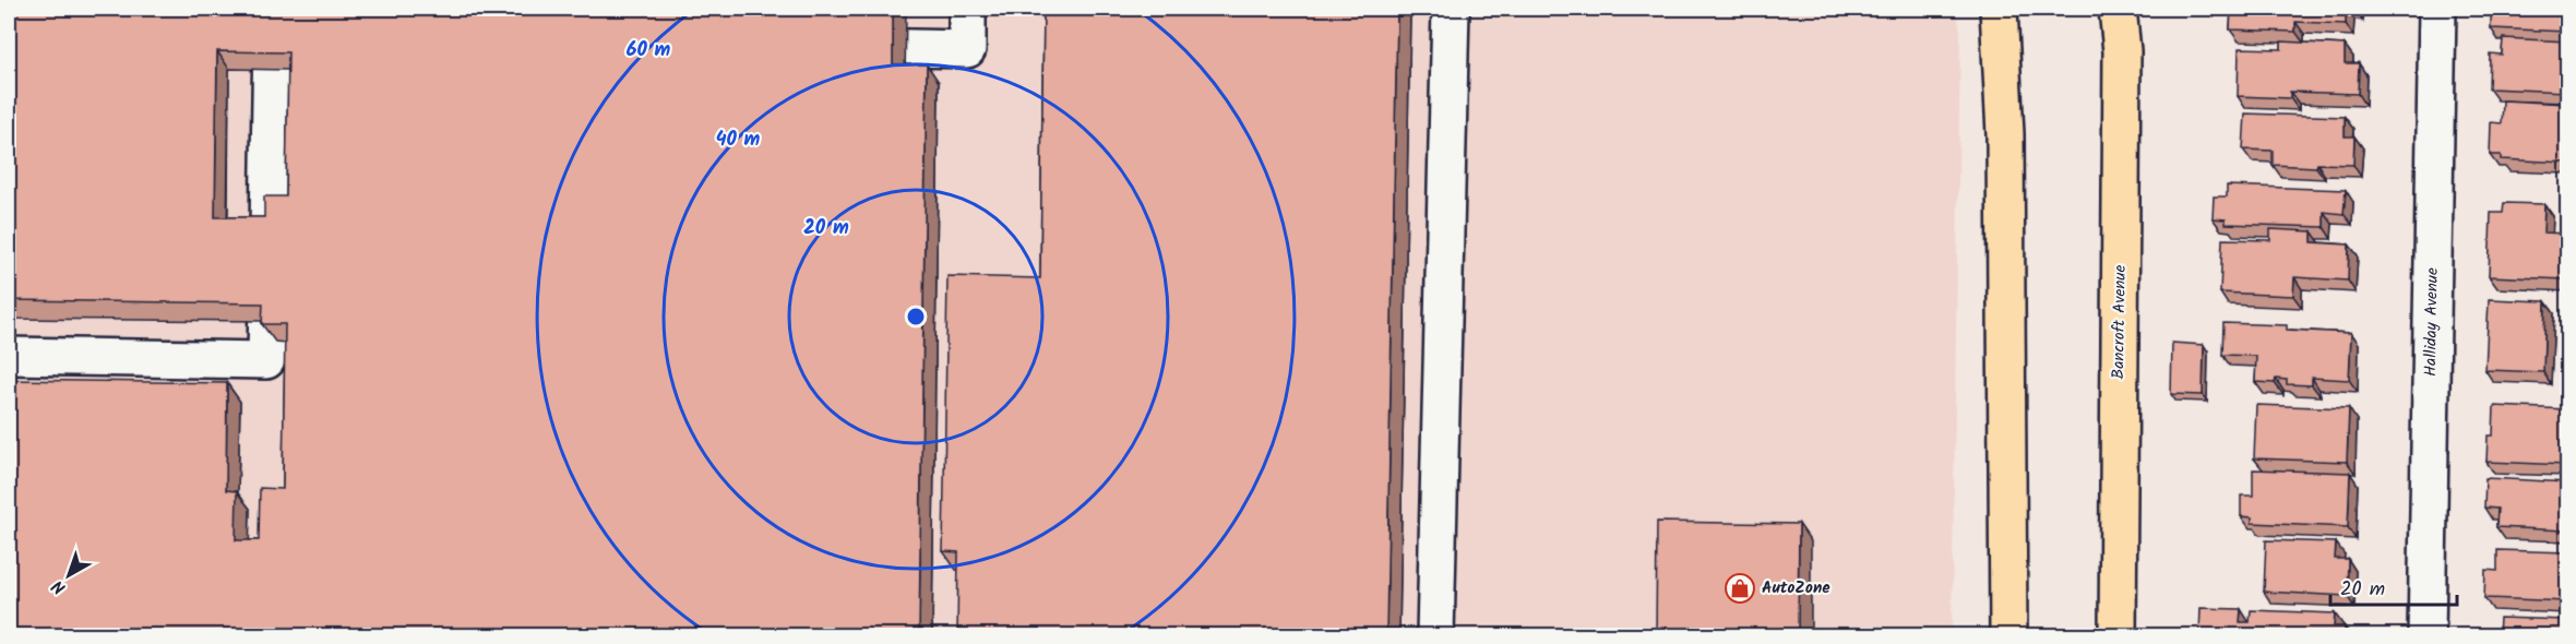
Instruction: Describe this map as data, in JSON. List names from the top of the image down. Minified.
{"streets":{"main road":["Bancroft Avenue"],"street":["Halliday Avenue"]},"places":{"shop":["AutoZone"]},"scale_bar":"20 m","north":"bottom left","rings":["60 m","40 m","20 m"]}
